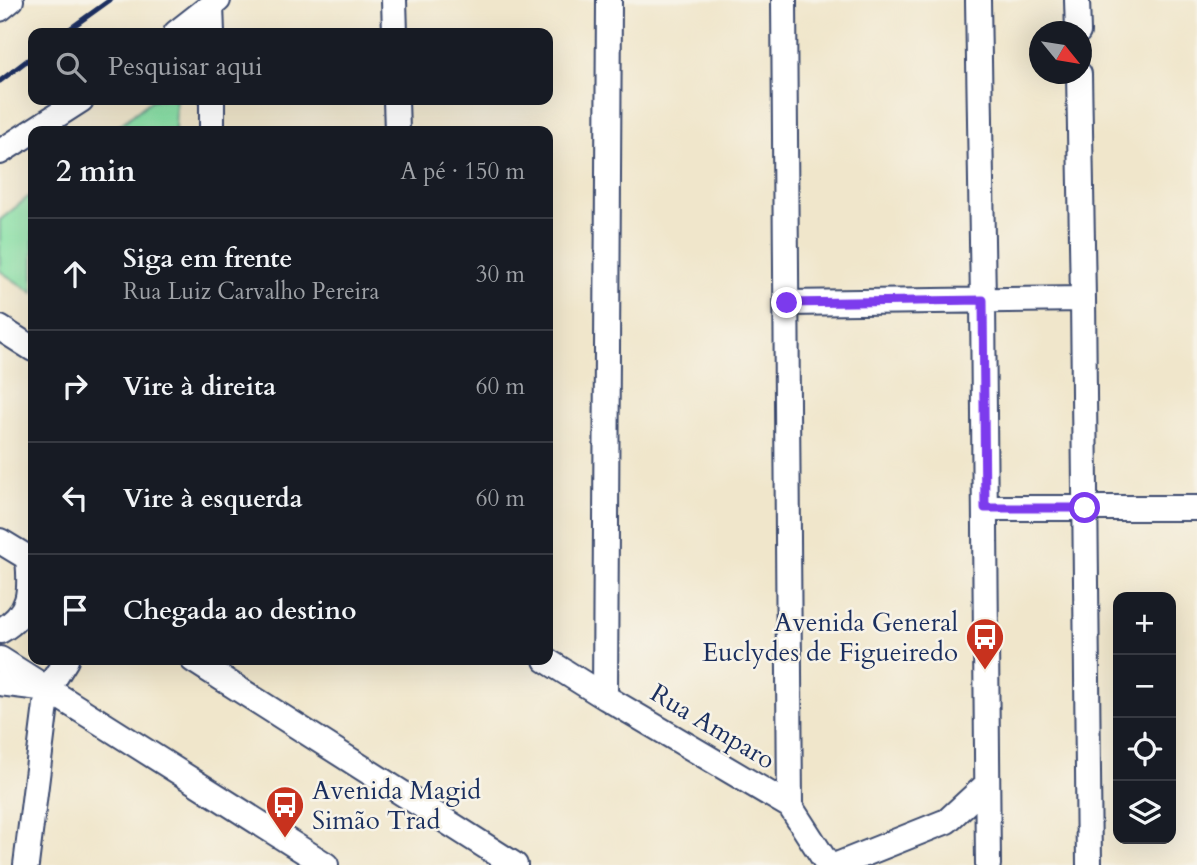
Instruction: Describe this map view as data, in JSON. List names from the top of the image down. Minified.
{"streets":{"street":["Rua Amparo"]},"places":{"bus stop":["Avenida General Euclydes de Figueiredo","Avenida Magid Simão Trad"]},"north":"bottom right","page":{"search":"Pesquisar aqui","heading":["2 min","A pé · 150 m"],"list":[["Siga em frente","Rua Luiz Carvalho Pereira","30 m"],["Vire à direita","60 m"],["Vire à esquerda","60 m"],"Chegada ao destino"],"map_buttons":["+","−"]}}
